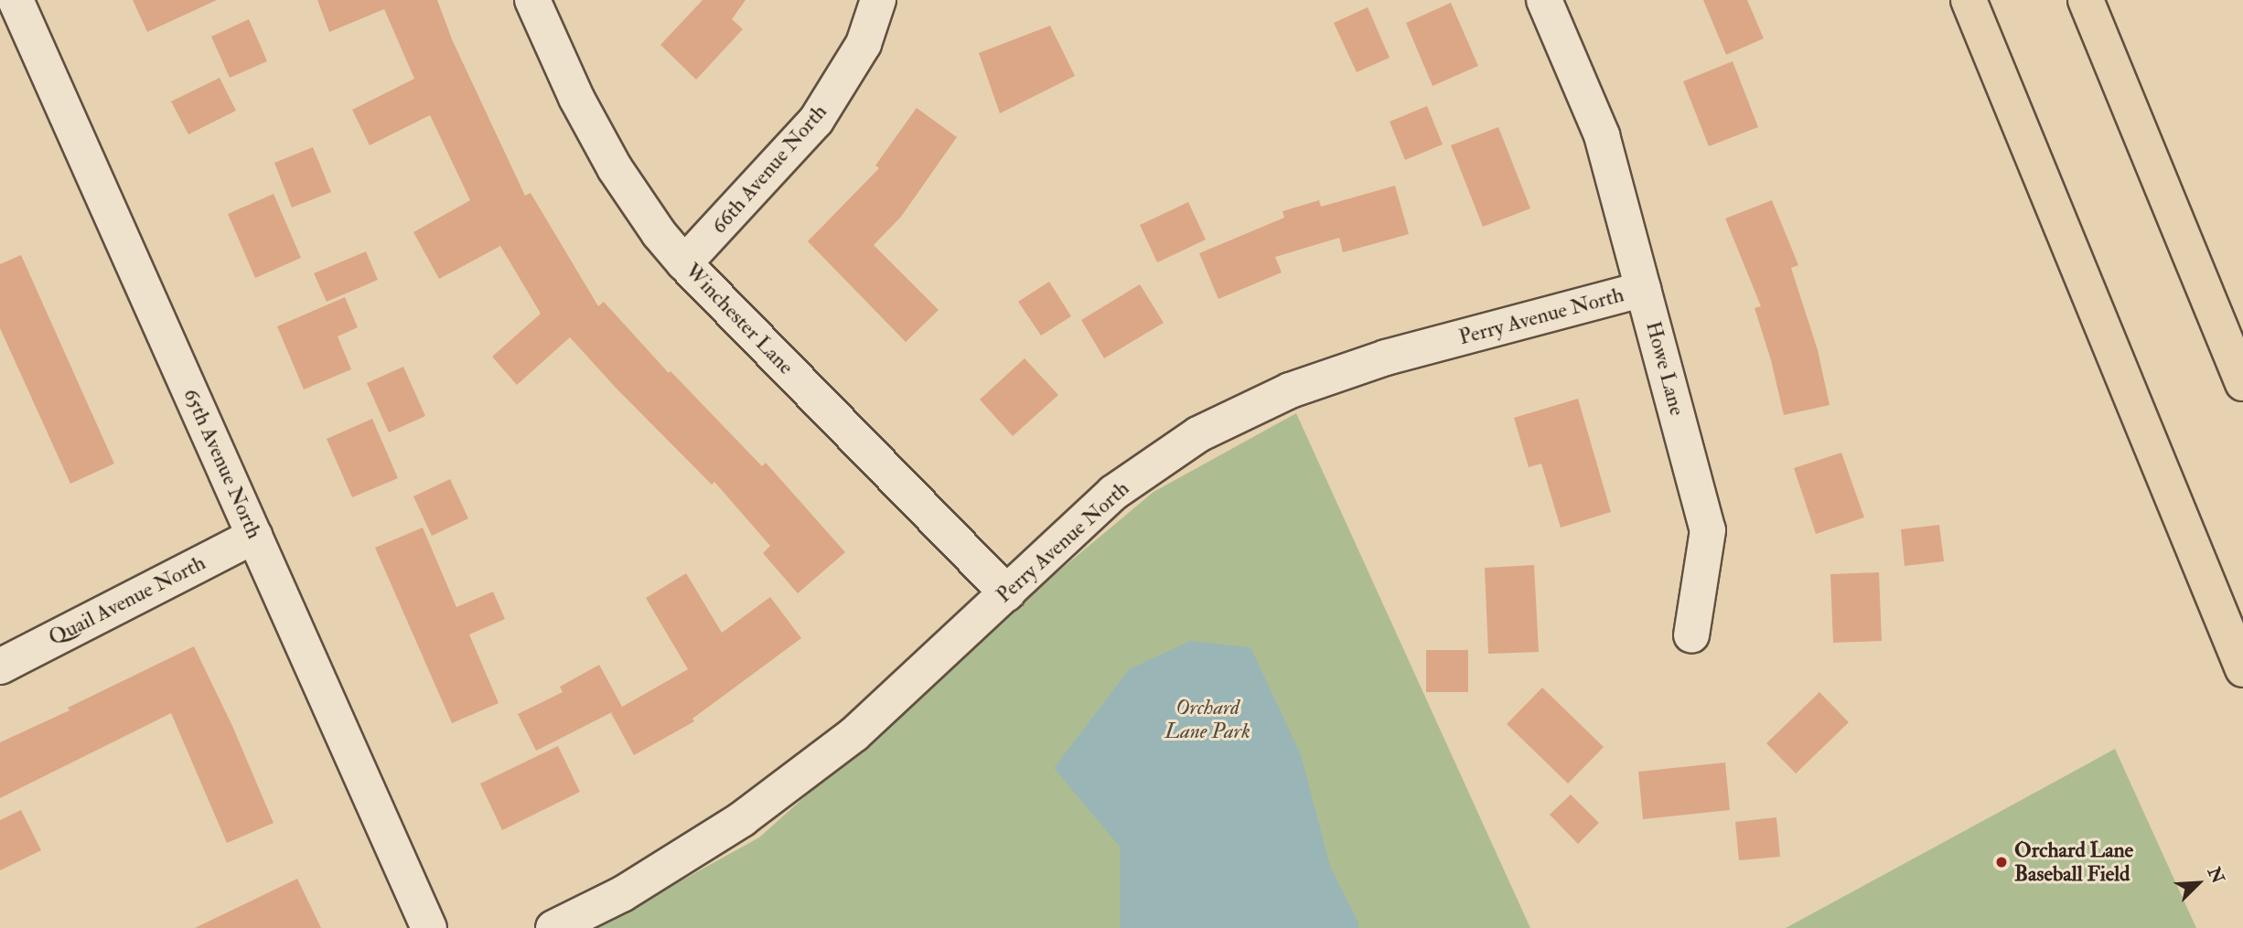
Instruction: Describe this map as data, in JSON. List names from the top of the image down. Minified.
{"streets":{"street":["66th Avenue North","Perry Avenue North","Winchester Lane","Howe Lane","65th Avenue North","Quail Avenue North"]},"crossings":[["66th Avenue North","Winchester Lane"],["Perry Avenue North","Winchester Lane"],["Perry Avenue North","Howe Lane"],["65th Avenue North","Quail Avenue North"]],"parks":["Orchard Lane Park"],"places":["Orchard Lane Baseball Field"],"north":"top right"}
